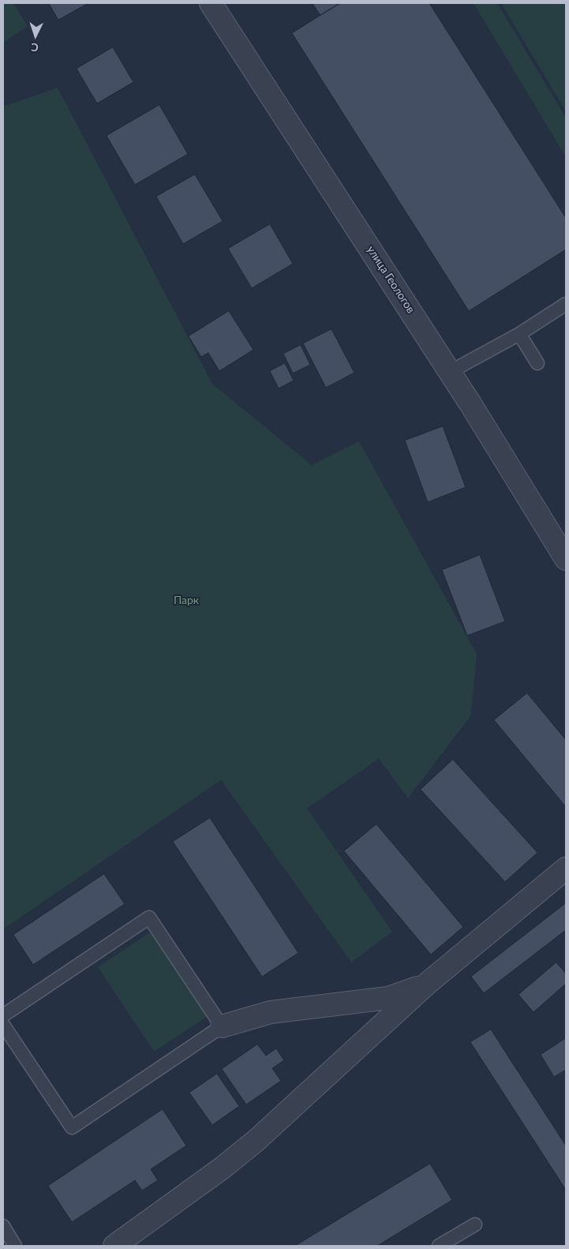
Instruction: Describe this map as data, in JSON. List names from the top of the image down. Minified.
{"streets":{"street":["улица Геологов"]},"parks":["Парк"],"north":"bottom"}
